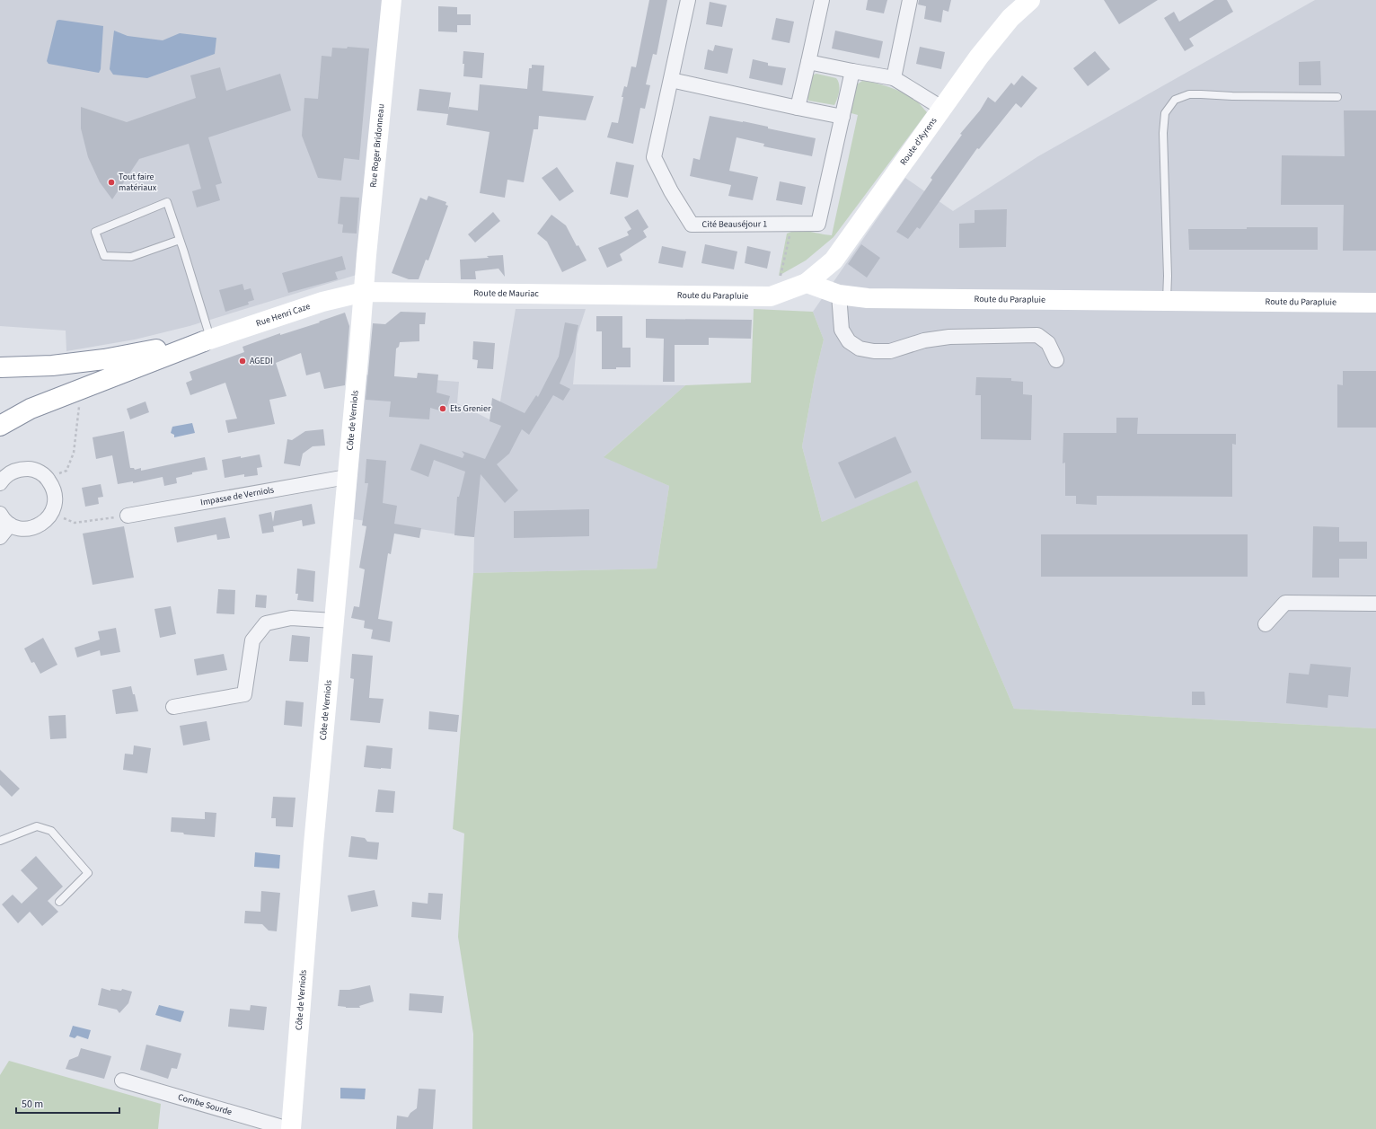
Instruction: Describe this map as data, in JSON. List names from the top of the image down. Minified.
{"streets":{"main road":["Route d'Ayrens","Rue Roger Bridonneau","Route de Mauriac","Route du Parapluie","Rue Henri Caze","Côte de Verniols"],"street":["Cité Beauséjour 1","Impasse de Verniols","Combe Sourde"]},"crossings":[["Route d'Ayrens","Route du Parapluie"],["Rue Roger Bridonneau","Route de Mauriac"],["Rue Roger Bridonneau","Rue Henri Caze"],["Rue Roger Bridonneau","Côte de Verniols"],["Route de Mauriac","Route du Parapluie"],["Route de Mauriac","Rue Henri Caze"],["Route de Mauriac","Côte de Verniols"],["Rue Henri Caze","Côte de Verniols"],["Côte de Verniols","Impasse de Verniols"]],"places":["Tout faire matériaux","AGEDI","Ets Grenier"],"scale_bar":"50 m"}
